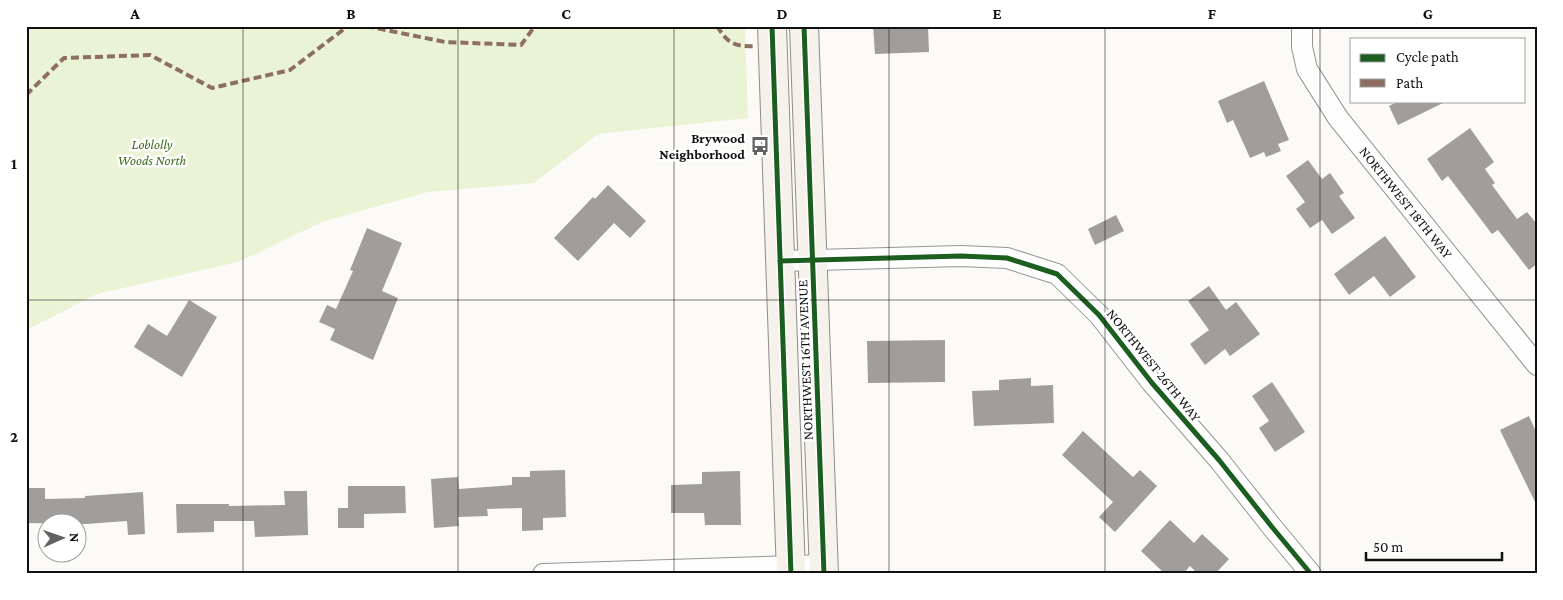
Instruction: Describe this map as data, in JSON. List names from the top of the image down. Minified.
{"streets":{"main road":["NORTHWEST 16TH AVENUE"],"street":["NORTHWEST 18TH WAY","NORTHWEST 26TH WAY"]},"crossings":[["NORTHWEST 16TH AVENUE","NORTHWEST 26TH WAY"]],"parks":["Loblolly Woods North"],"places":{"bus stop":["Brywood Neighborhood"]},"legend":["Cycle path","Path"],"scale_bar":"50 m","north":"right","grid":{"columns":["A","B","C","D","E","F","G"],"rows":["1","2"]}}
